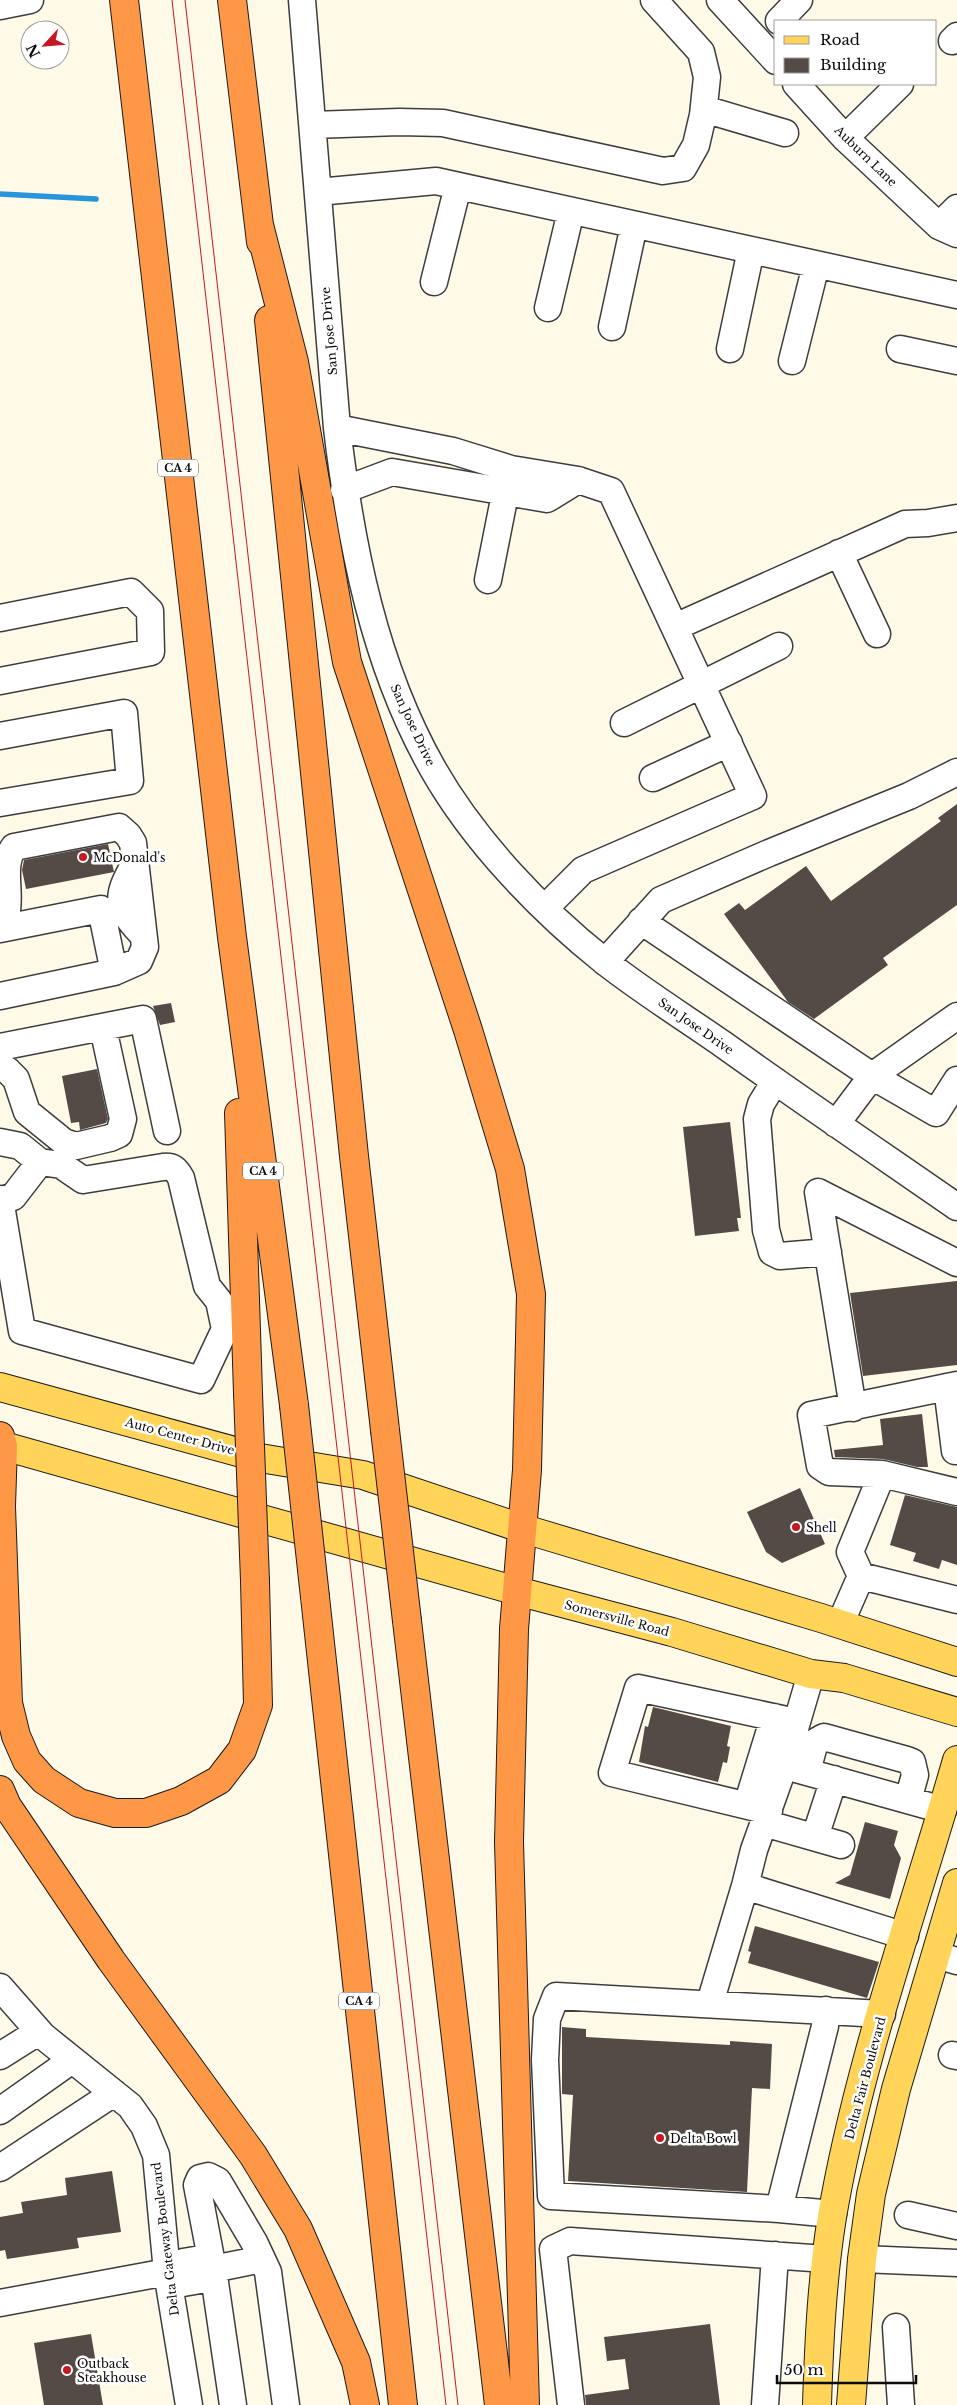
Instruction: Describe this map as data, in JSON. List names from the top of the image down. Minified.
{"streets":{"highway":["CA 4"],"main road":["Auto Center Drive","Somersville Road","Delta Fair Boulevard"],"street":["Auburn Lane","San Jose Drive","Delta Gateway Boulevard"]},"places":["McDonald's","Shell","Delta Bowl","Outback Steakhouse"],"legend":["Road","Building"],"scale_bar":"50 m","north":"bottom left"}
